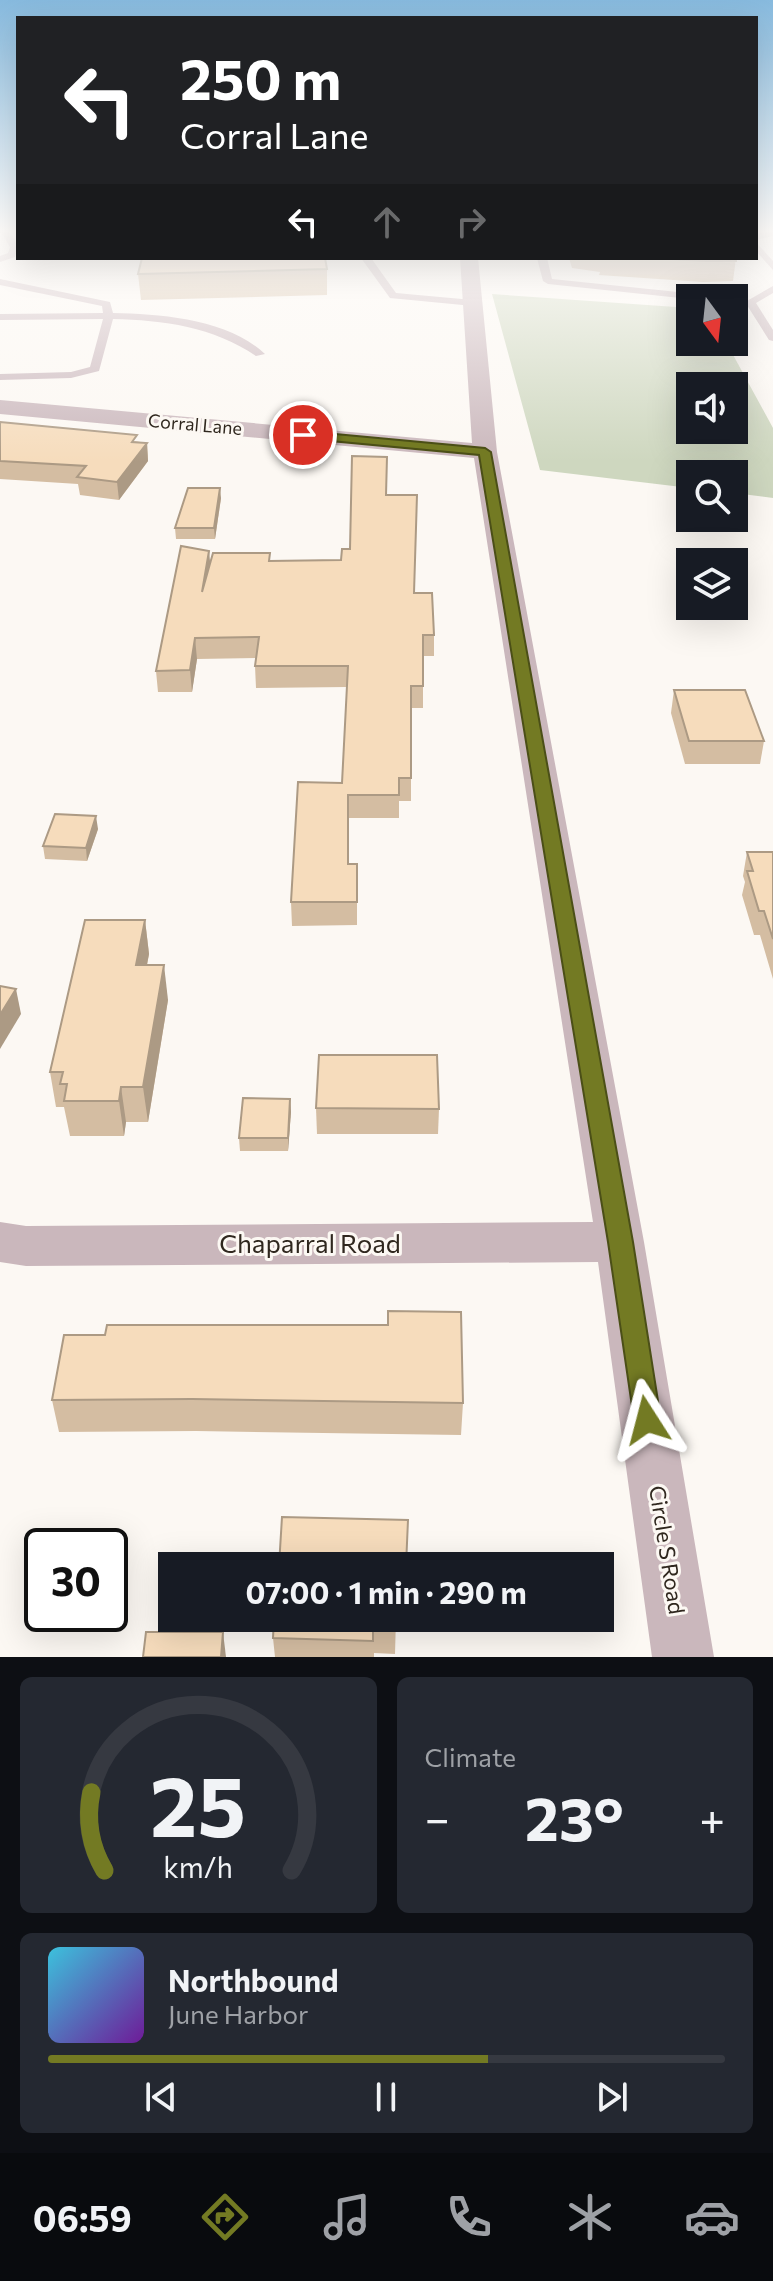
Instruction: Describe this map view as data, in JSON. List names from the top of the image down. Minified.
{"streets":{"street":["Corral Lane","Chaparral Road","Circle S Road"]},"crossings":[["Corral Lane","Circle S Road"],["Chaparral Road","Circle S Road"]],"north":"bottom","page":{"turn":["250 m","Corral Lane"],"limit":"30","trip":"07:00 · 1 min · 290 m","tile":"Climate","heat":["−","23°","+"],"song":["Northbound","June Harbor"],"tabs":"06:59","gauge":["25","km/h"]}}
